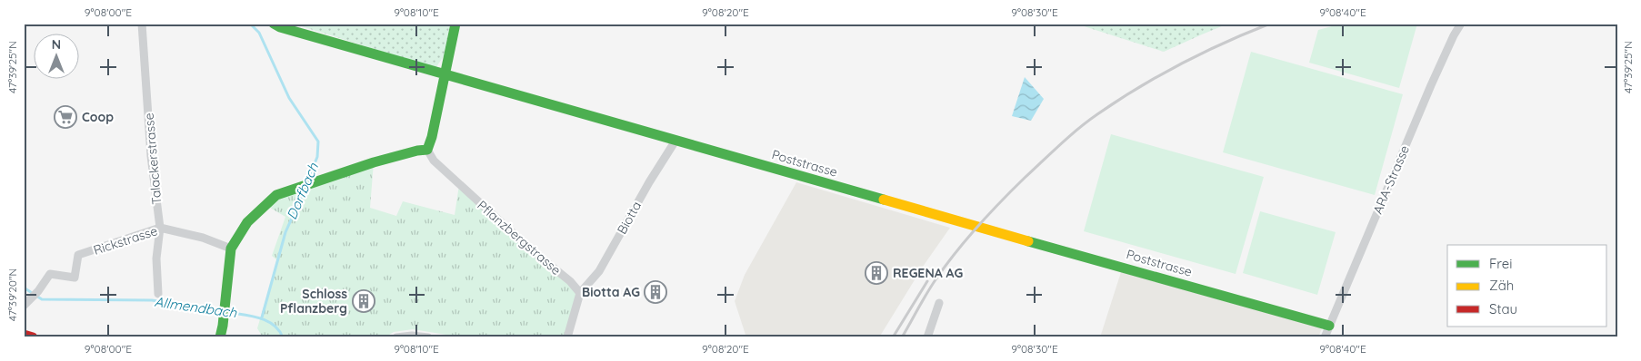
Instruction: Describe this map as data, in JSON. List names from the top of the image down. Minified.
{"streets":{"street":["Talackerstrasse","Poststrasse","ARA-Strasse","Biotta","Pflanzbergstrasse","Rickstrasse"]},"crossings":[["Talackerstrasse","Rickstrasse"],["Poststrasse","ARA-Strasse"],["Poststrasse","Biotta"],["Biotta","Pflanzbergstrasse"]],"water":["Dorfbach","Allmendbach"],"places":{"supermarket":["Coop"],"building":["REGENA AG","Biotta AG","Schloss Pflanzberg"]},"legend":["Frei","Zäh","Stau"],"north":"top","coordinates":["9°08'00\"E","9°08'10\"E","9°08'20\"E","9°08'30\"E","9°08'40\"E","47°39'25\"N","47°39'20\"N"]}
